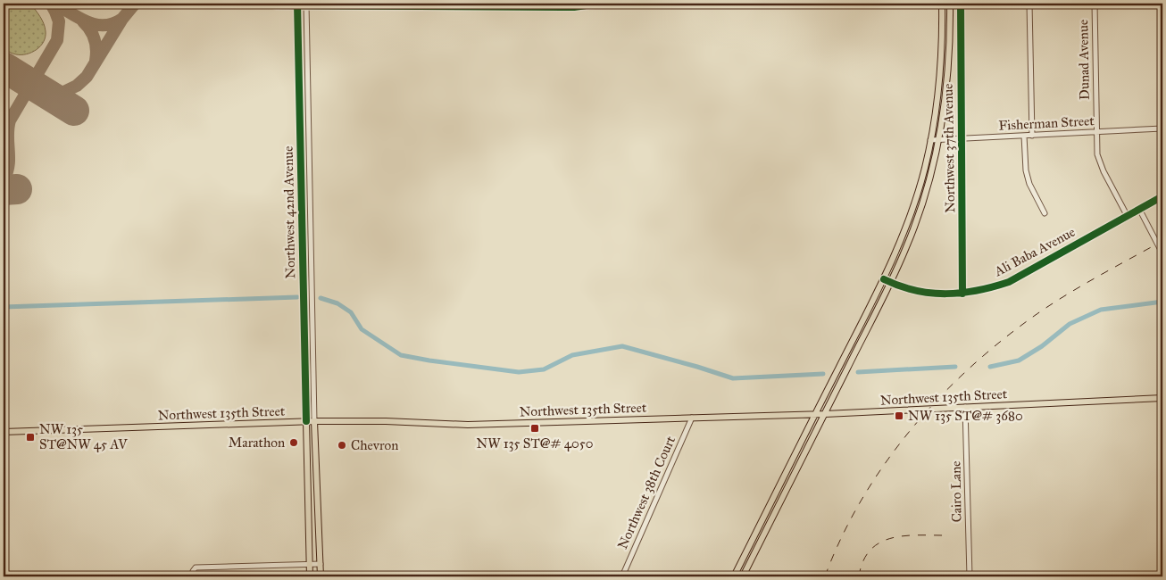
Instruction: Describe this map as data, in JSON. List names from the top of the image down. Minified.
{"streets":{"main road":["Northwest 42nd Avenue","Northwest 135th Street"],"street":["Dunad Avenue","Fisherman Street","Northwest 37th Avenue","Ali Baba Avenue","Cairo Lane","Northwest 38th Court"]},"crossings":[["Dunad Avenue","Fisherman Street"],["Dunad Avenue","Ali Baba Avenue"],["Fisherman Street","Northwest 37th Avenue"],["Northwest 37th Avenue","Ali Baba Avenue"],["Northwest 42nd Avenue","Northwest 135th Street"],["Northwest 135th Street","Cairo Lane"],["Northwest 135th Street","Northwest 38th Court"]],"places":{"transit":["NW 135 ST@# 3680","NW 135 ST@# 4050","NW 135 ST@NW 45 AV"],"other":["Marathon","Chevron"]}}
